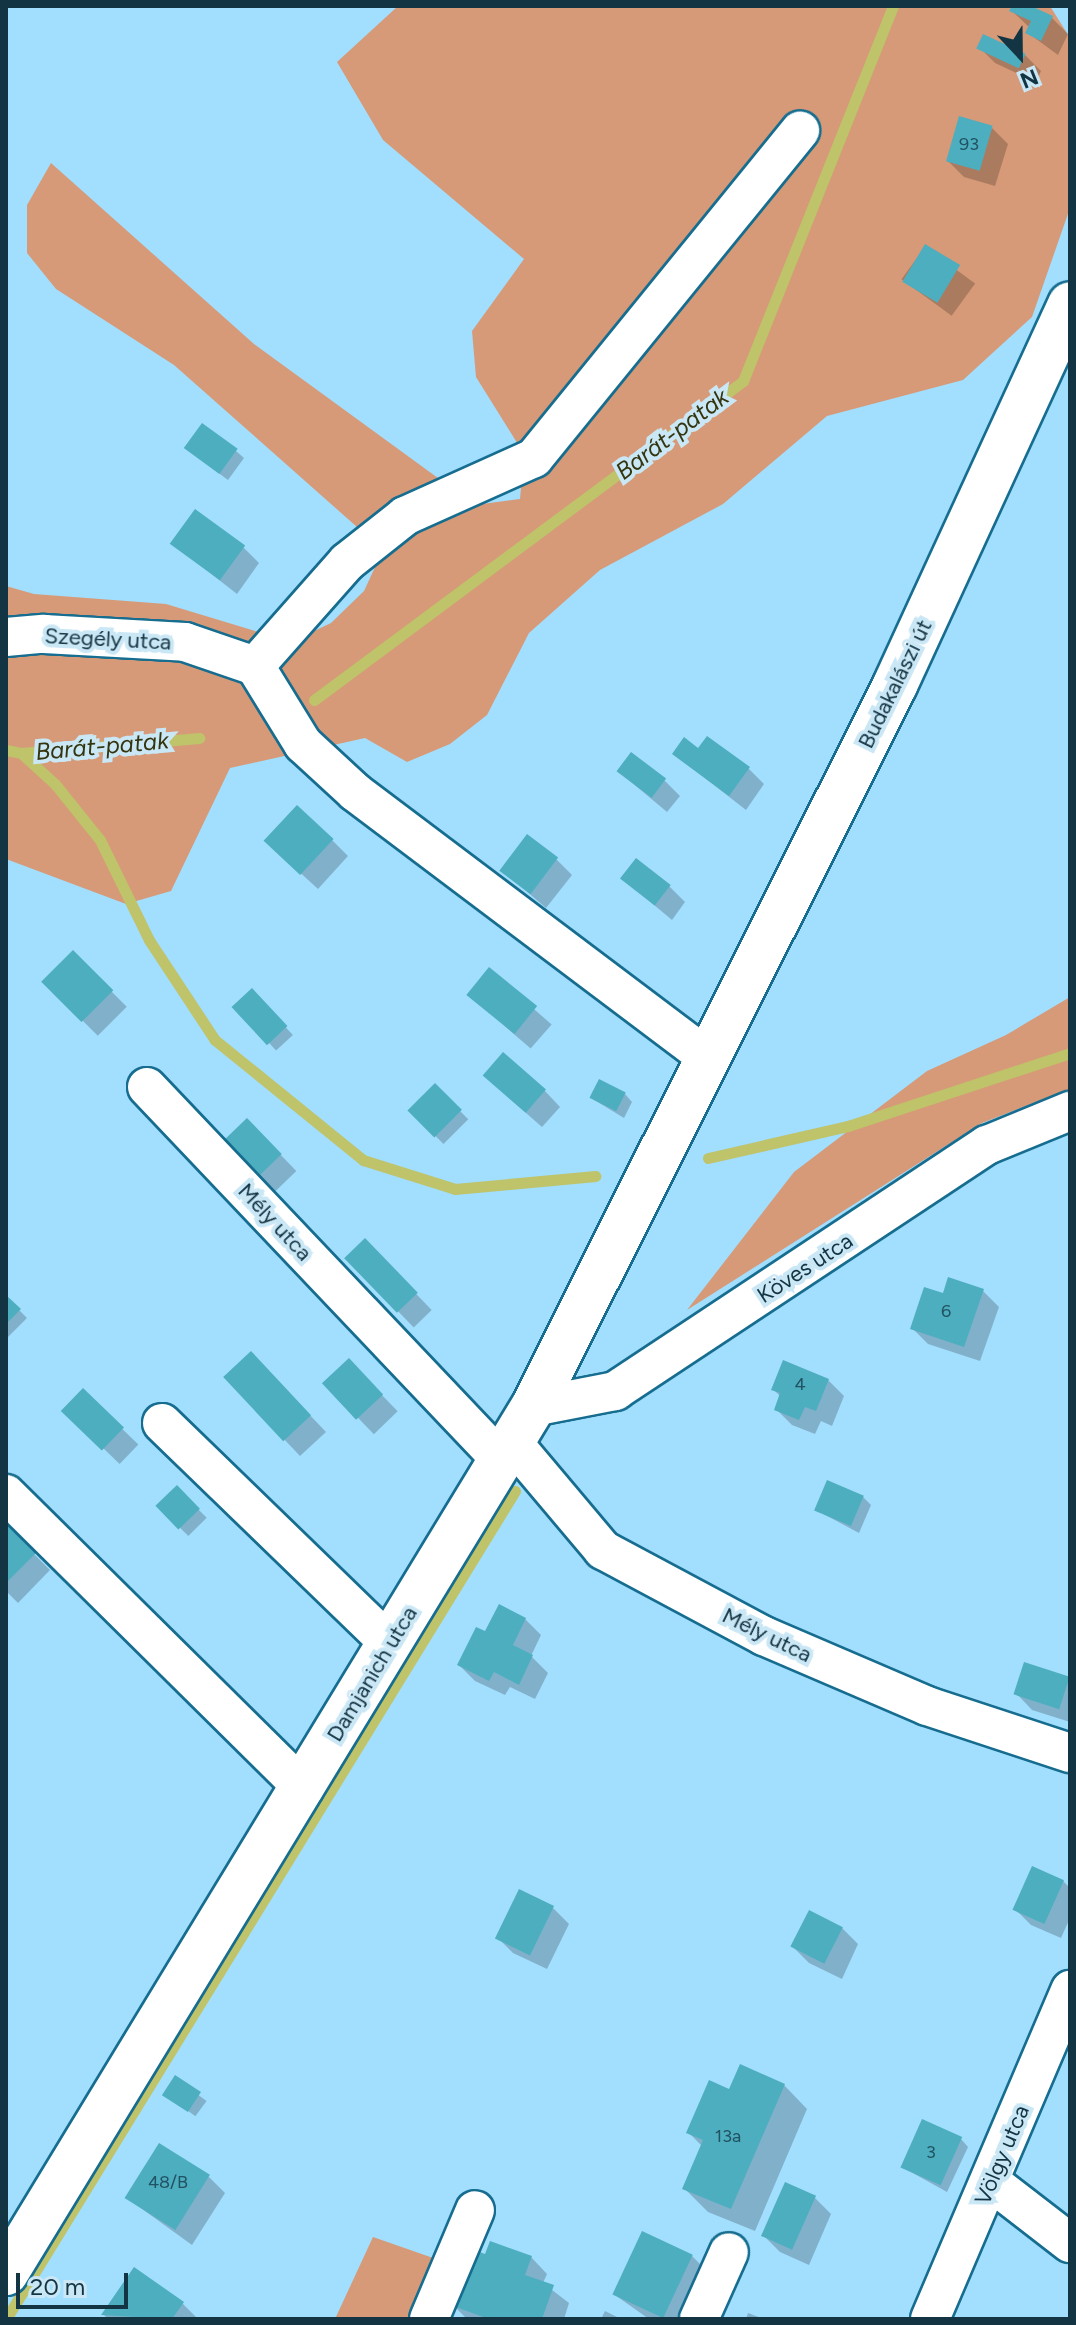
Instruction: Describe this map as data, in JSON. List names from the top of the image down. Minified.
{"streets":{"main road":["Budakalászi út","Damjanich utca"],"street":["Szegély utca","Mély utca","Köves utca","Völgy utca"]},"crossings":[["Budakalászi út","Damjanich utca"],["Mély utca","Köves utca"],["Mély utca","Damjanich utca"],["Köves utca","Damjanich utca"]],"water":["Barát-patak"],"house_numbers":["93","6","4","13a","3","48/B"],"scale_bar":"20 m","north":"bottom"}
